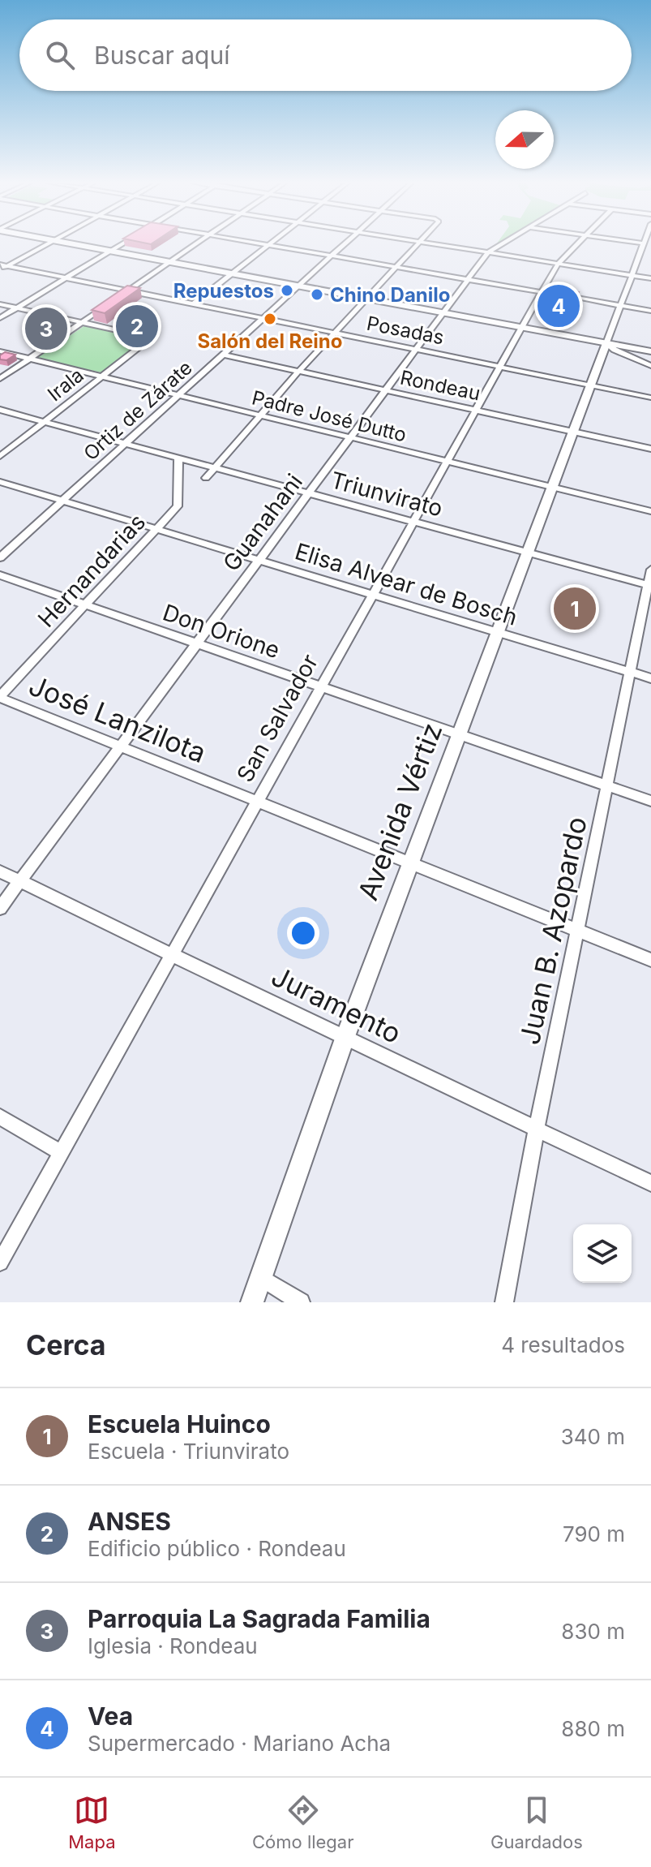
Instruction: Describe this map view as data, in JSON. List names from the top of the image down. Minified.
{"streets":{"street":["Posadas","Irala","Rondeau","Ortiz de Zárate","Padre José Dutto","Triunvirato","Guanahani","Hernandarias","Elisa Alvear de Bosch","Don Orione","San Salvador","José Lanzilota","Avenida Vértiz","Juan B. Azopardo","Juramento"]},"crossings":[["Posadas","Ortiz de Zárate"],["Posadas","Guanahani"],["Posadas","San Salvador"],["Posadas","Avenida Vértiz"],["Irala","Padre José Dutto"],["Irala","Triunvirato"],["Rondeau","Ortiz de Zárate"],["Rondeau","Guanahani"],["Rondeau","San Salvador"],["Rondeau","Avenida Vértiz"],["Ortiz de Zárate","Padre José Dutto"],["Ortiz de Zárate","Triunvirato"],["Ortiz de Zárate","Elisa Alvear de Bosch"],["Padre José Dutto","Guanahani"],["Padre José Dutto","San Salvador"],["Padre José Dutto","Avenida Vértiz"],["Triunvirato","Guanahani"],["Triunvirato","Hernandarias"],["Triunvirato","San Salvador"],["Triunvirato","Avenida Vértiz"],["Triunvirato","Juan B. Azopardo"],["Guanahani","Elisa Alvear de Bosch"],["Guanahani","Don Orione"],["Guanahani","José Lanzilota"],["Guanahani","Juramento"],["Hernandarias","Elisa Alvear de Bosch"],["Hernandarias","Don Orione"],["Hernandarias","José Lanzilota"],["Elisa Alvear de Bosch","San Salvador"],["Elisa Alvear de Bosch","Avenida Vértiz"],["Elisa Alvear de Bosch","Juan B. Azopardo"],["Don Orione","San Salvador"],["Don Orione","Avenida Vértiz"],["Don Orione","Juan B. Azopardo"],["San Salvador","José Lanzilota"],["San Salvador","Juramento"],["José Lanzilota","Avenida Vértiz"],["José Lanzilota","Juan B. Azopardo"],["Avenida Vértiz","Juramento"],["Juan B. Azopardo","Juramento"]],"places":["Repuestos","Chino Danilo","Salón del Reino"],"north":"left","page":{"search":"Buscar aquí","pins":["4","2","3","1"],"heading":["Cerca","4 resultados"],"list":[{"mark":"1","name":"Escuela Huinco","note":"Escuela · Triunvirato","value":"340 m"},{"mark":"2","name":"ANSES","note":"Edificio público · Rondeau","value":"790 m"},{"mark":"3","name":"Parroquia La Sagrada Familia","note":"Iglesia · Rondeau","value":"830 m"},{"mark":"4","name":"Vea","note":"Supermercado · Mariano Acha","value":"880 m"}],"nav":["Mapa","Cómo llegar","Guardados"]}}
